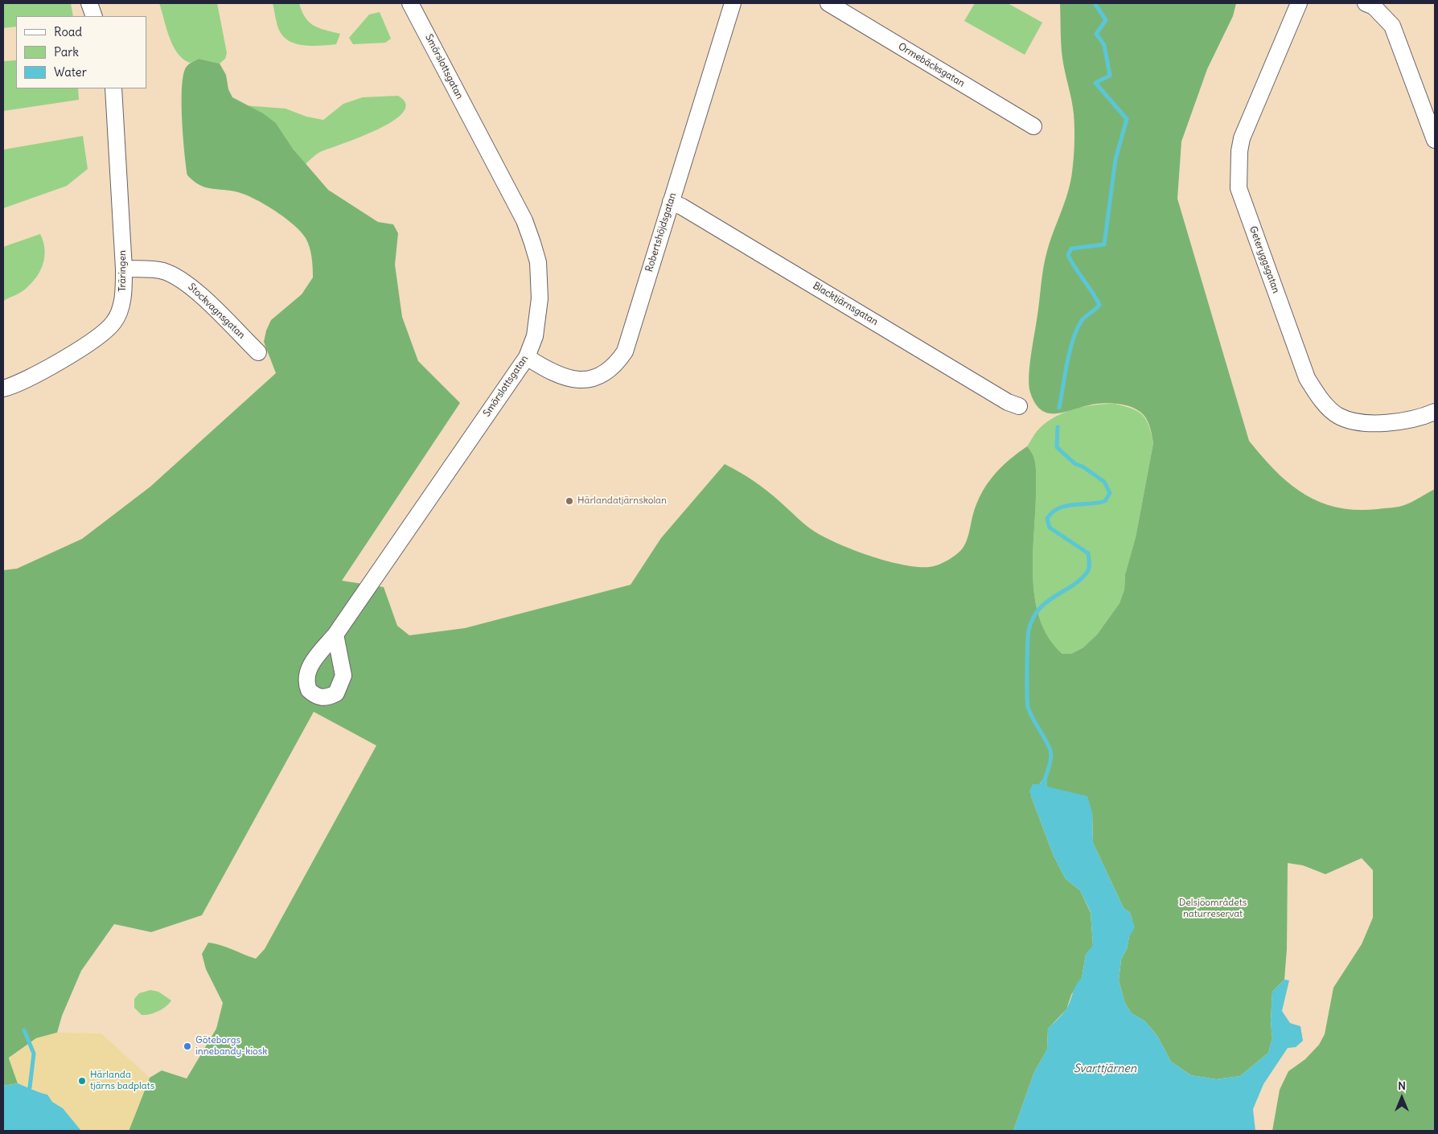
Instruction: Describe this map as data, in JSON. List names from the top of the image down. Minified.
{"streets":{"street":["Ormebäcksgatan","Smörslottsgatan","Robertshöjdsgatan","Geteryggsgatan","Träringen","Blacktjärnsgatan","Stockvagnsgatan"]},"crossings":[["Smörslottsgatan","Robertshöjdsgatan"],["Robertshöjdsgatan","Blacktjärnsgatan"],["Träringen","Stockvagnsgatan"]],"water":["Svarttjärnen"],"parks":["Delsjöområdets naturreservat"],"places":["Härlandatjärnskolan","Göteborgs innebandy-kiosk","Härlanda tjärns badplats"],"legend":["Road","Park","Water"],"north":"top"}
